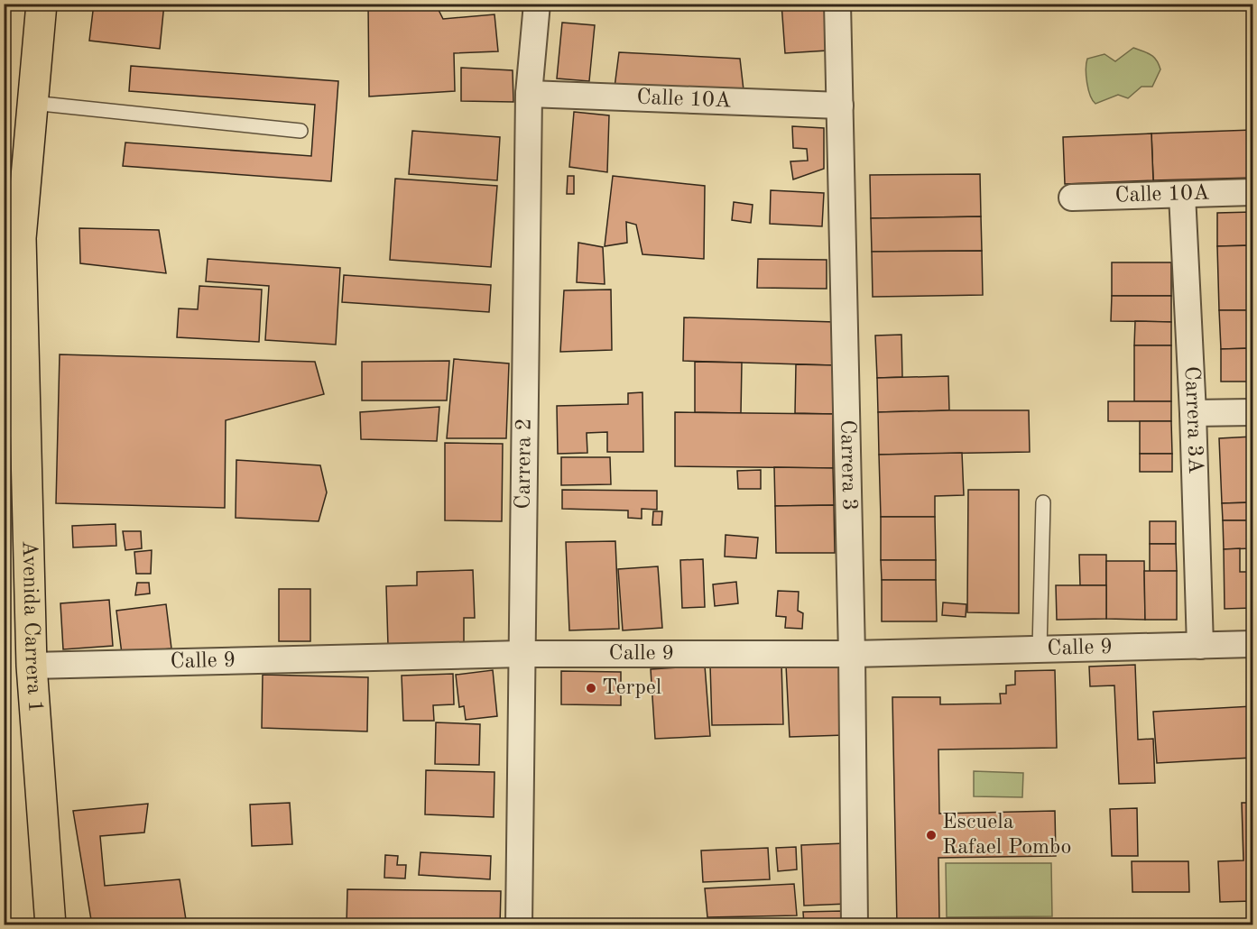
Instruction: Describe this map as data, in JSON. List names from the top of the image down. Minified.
{"streets":{"main road":["Avenida Carrera 1"],"street":["Calle 10A","Carrera 3A","Carrera 2","Carrera 3","Calle 9"]},"crossings":[["Calle 10A","Carrera 3A"],["Calle 10A","Carrera 2"],["Calle 10A","Carrera 3"],["Carrera 3A","Calle 9"],["Carrera 2","Calle 9"],["Carrera 3","Calle 9"],["Avenida Carrera 1","Calle 9"]],"places":["Terpel","Escuela Rafael Pombo"]}
